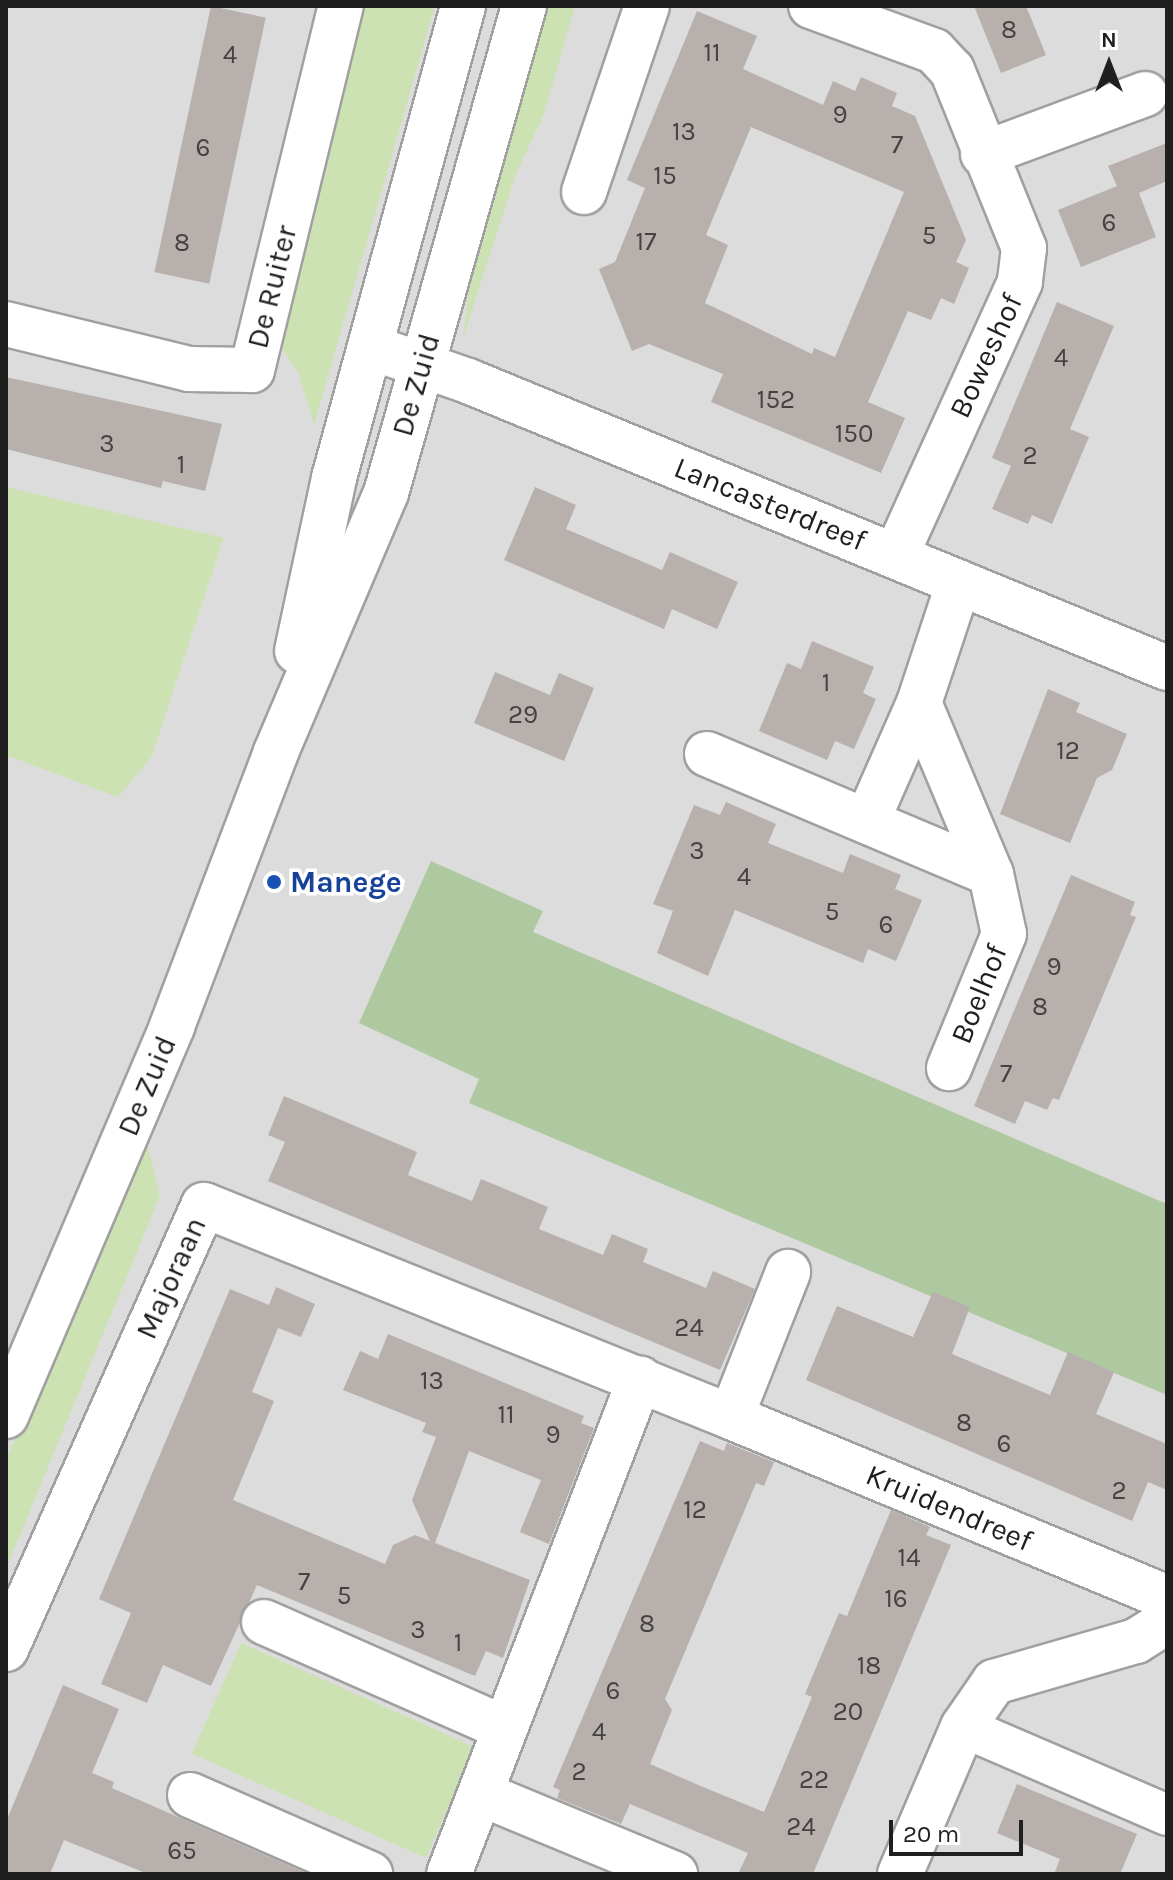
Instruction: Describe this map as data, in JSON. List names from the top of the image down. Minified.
{"streets":{"street":["De Ruiter","Boweshof","De Zuid","Lancasterdreef","Boelhof","Majoraan","Kruidendreef"]},"crossings":[["Boweshof","Lancasterdreef"],["De Zuid","Lancasterdreef"],["Majoraan","Kruidendreef"]],"places":["Manege"],"house_numbers":["8","11","4","9","13","7","6","15","6","5","17","8","4","152","150","3","2","1","1","29","12","3","4","5","6","9","8","7","24","13","11","8","9","6","2","12","14","7","5","16","8","3","1","18","6","20","4","2","22","24","65"],"scale_bar":"20 m","north":"top"}
